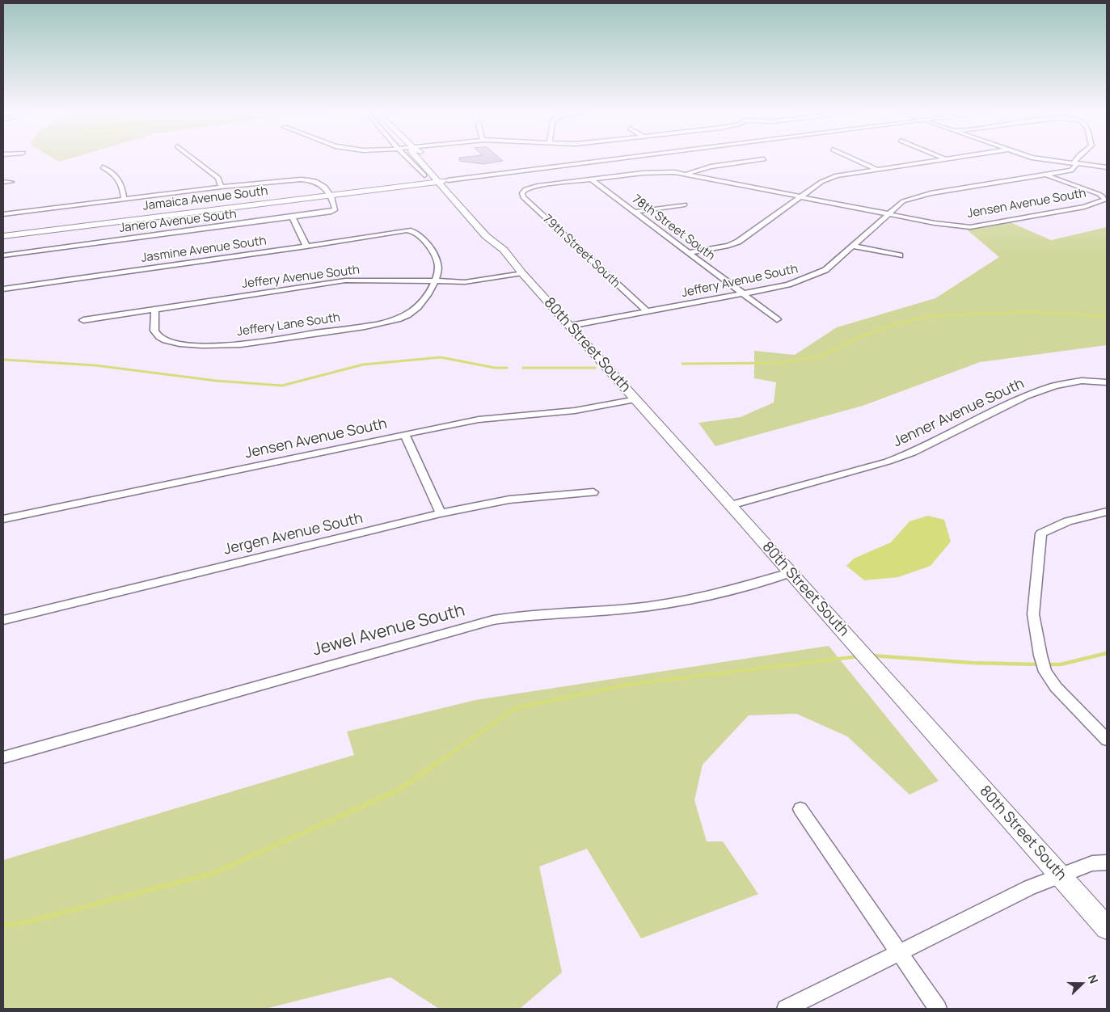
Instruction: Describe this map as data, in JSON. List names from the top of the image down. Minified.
{"streets":{"main road":["Jamaica Avenue South","80th Street South"],"street":["Jensen Avenue South","Janero Avenue South","78th Street South","Jasmine Avenue South","79th Street South","Jeffery Avenue South","Jeffery Lane South","Jenner Avenue South","Jergen Avenue South","Jewel Avenue South"]},"crossings":[["Jamaica Avenue South","Janero Avenue South"],["Jamaica Avenue South","80th Street South"],["Jensen Avenue South","Jeffery Avenue South"],["Jensen Avenue South","80th Street South"],["78th Street South","79th Street South"],["78th Street South","Jeffery Avenue South"],["Jasmine Avenue South","Jeffery Lane South"],["79th Street South","Jeffery Avenue South"],["Jeffery Avenue South","Jeffery Lane South"],["Jeffery Avenue South","80th Street South"],["80th Street South","Jenner Avenue South"],["80th Street South","Jewel Avenue South"]],"north":"right"}
